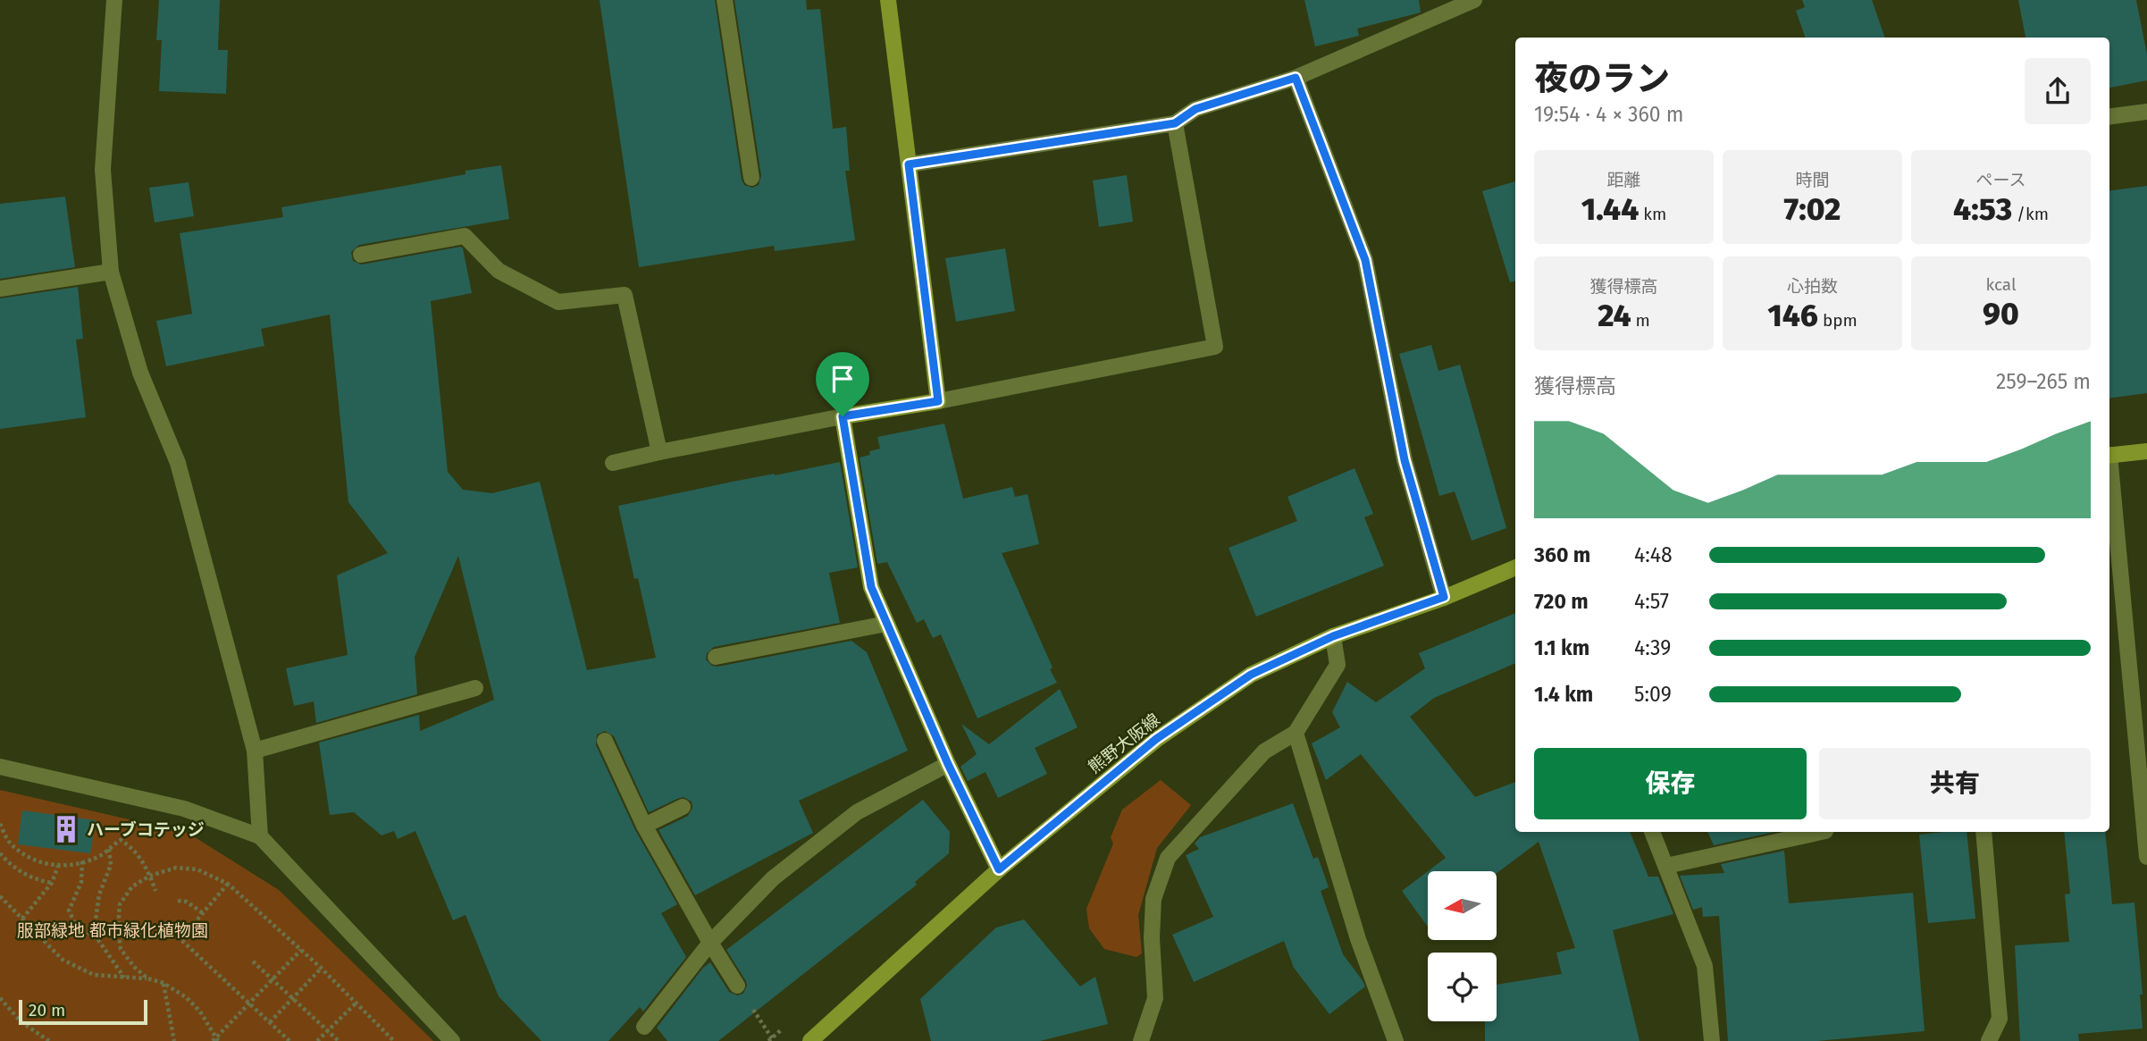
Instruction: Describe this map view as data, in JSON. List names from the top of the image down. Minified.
{"streets":{"street":["熊野大阪線"]},"parks":["服部緑地 都市緑化植物園"],"places":{"building":["ハーブコテッジ"]},"scale_bar":"20 m","north":"left","page":{"heading":["夜のラン","19:54 · 4 × 360 m"],"stats":[["距離","1.44 km"],["時間","7:02"],["ペース","4:53 /km"],["獲得標高","24 m"],["心拍数","146 bpm"],["kcal","90"]],"chart":["獲得標高","259–265 m"],"list":[{"name":"360 m","note":"4:48"},{"name":"720 m","note":"4:57"},{"name":"1.1 km","note":"4:39"},{"name":"1.4 km","note":"5:09"}],"buttons":["保存","共有"],"scale":"20 m"}}
